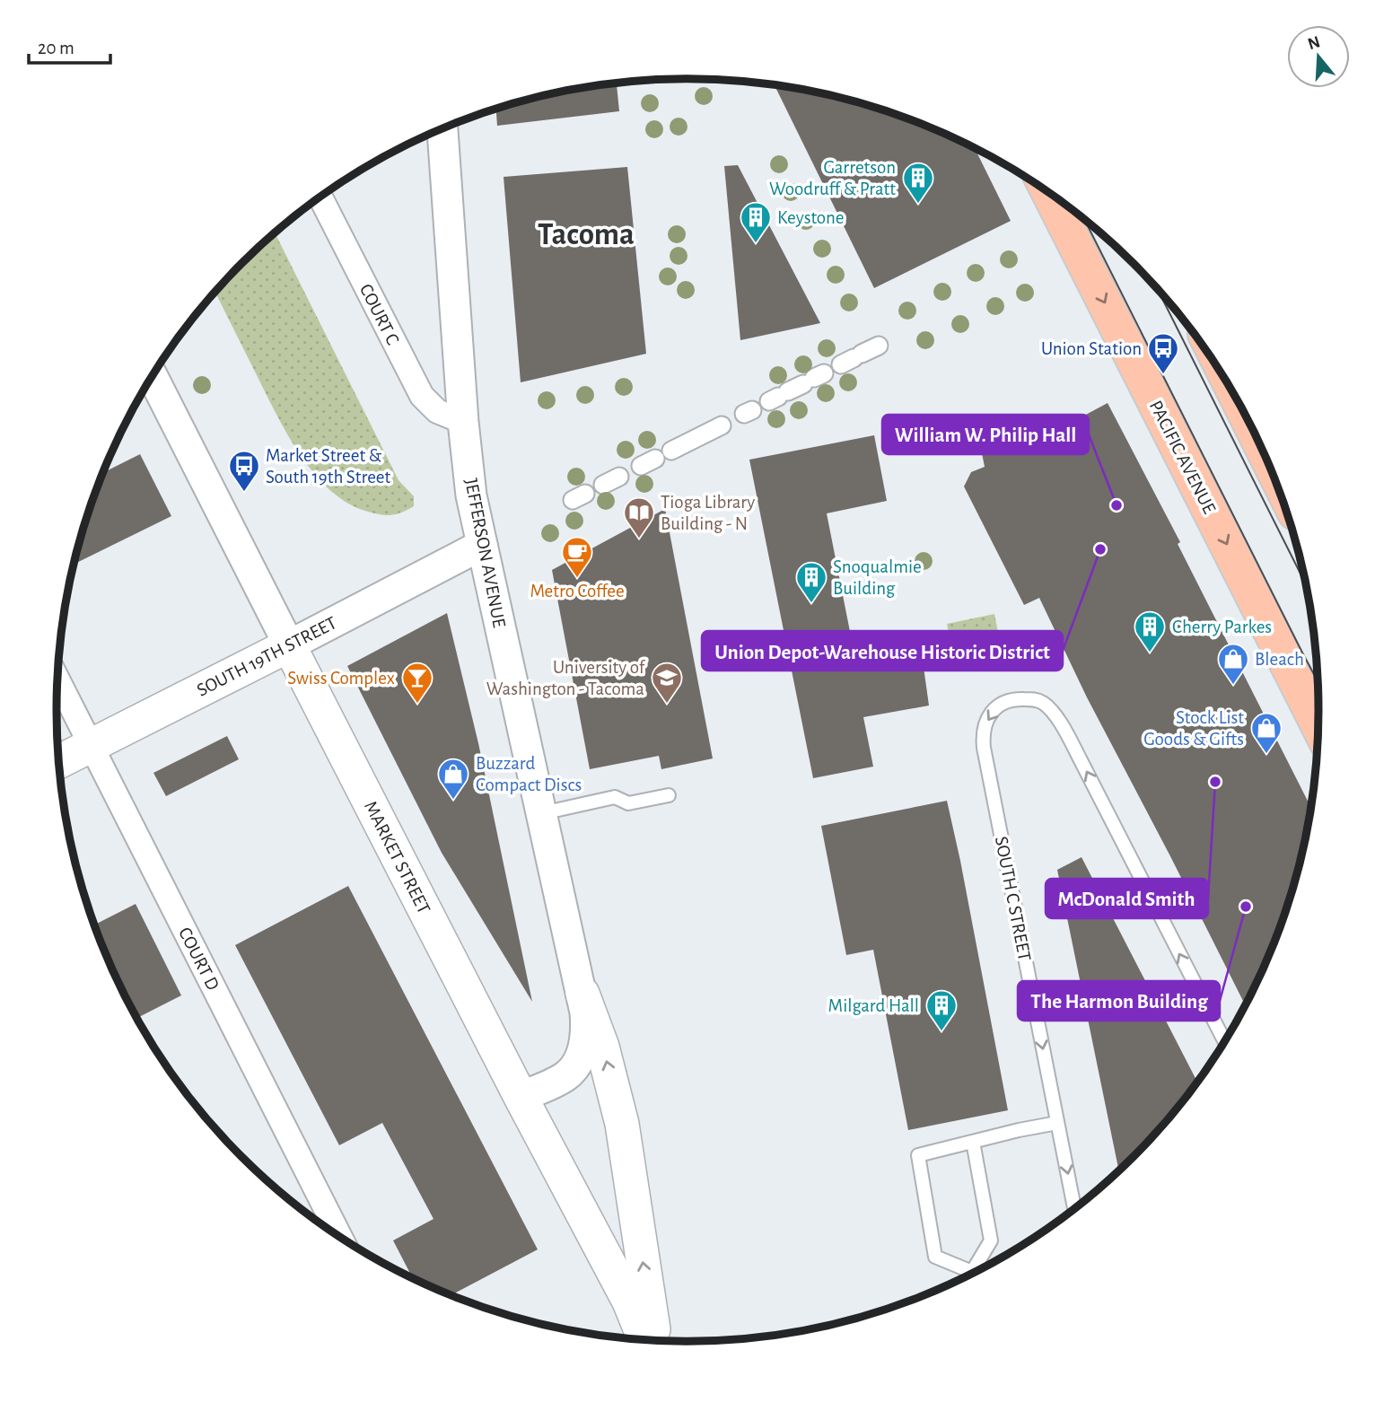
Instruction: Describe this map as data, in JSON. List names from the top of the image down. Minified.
{"streets":{"main road":["PACIFIC AVENUE","SOUTH 19TH STREET","MARKET STREET"],"street":["COURT C","JEFFERSON AVENUE","COURT D"],"lane":["SOUTH C STREET"]},"crossings":[["COURT C","JEFFERSON AVENUE"],["JEFFERSON AVENUE","SOUTH 19TH STREET"],["JEFFERSON AVENUE","MARKET STREET"],["SOUTH 19TH STREET","MARKET STREET"],["SOUTH 19TH STREET","COURT D"]],"one_way":["PACIFIC AVENUE"],"districts":["Tacoma"],"places":{"building":["Garretson Woodruff & Pratt","Keystone","Snoqualmie Building","Cherry Parkes","Milgard Hall"],"bus stop":["Union Station","Market Street & South 19th Street"],"other":["William W. Philip Hall","Union Depot-Warehouse Historic District","McDonald Smith","The Harmon Building"],"library":["Tioga Library Building - N"],"cafe":["Metro Coffee"],"shop":["Bleach","Stock List Goods & Gifts","Buzzard Compact Discs"],"bar":["Swiss Complex"],"school or university":["University of Washington - Tacoma"]},"scale_bar":"20 m","north":"top"}
